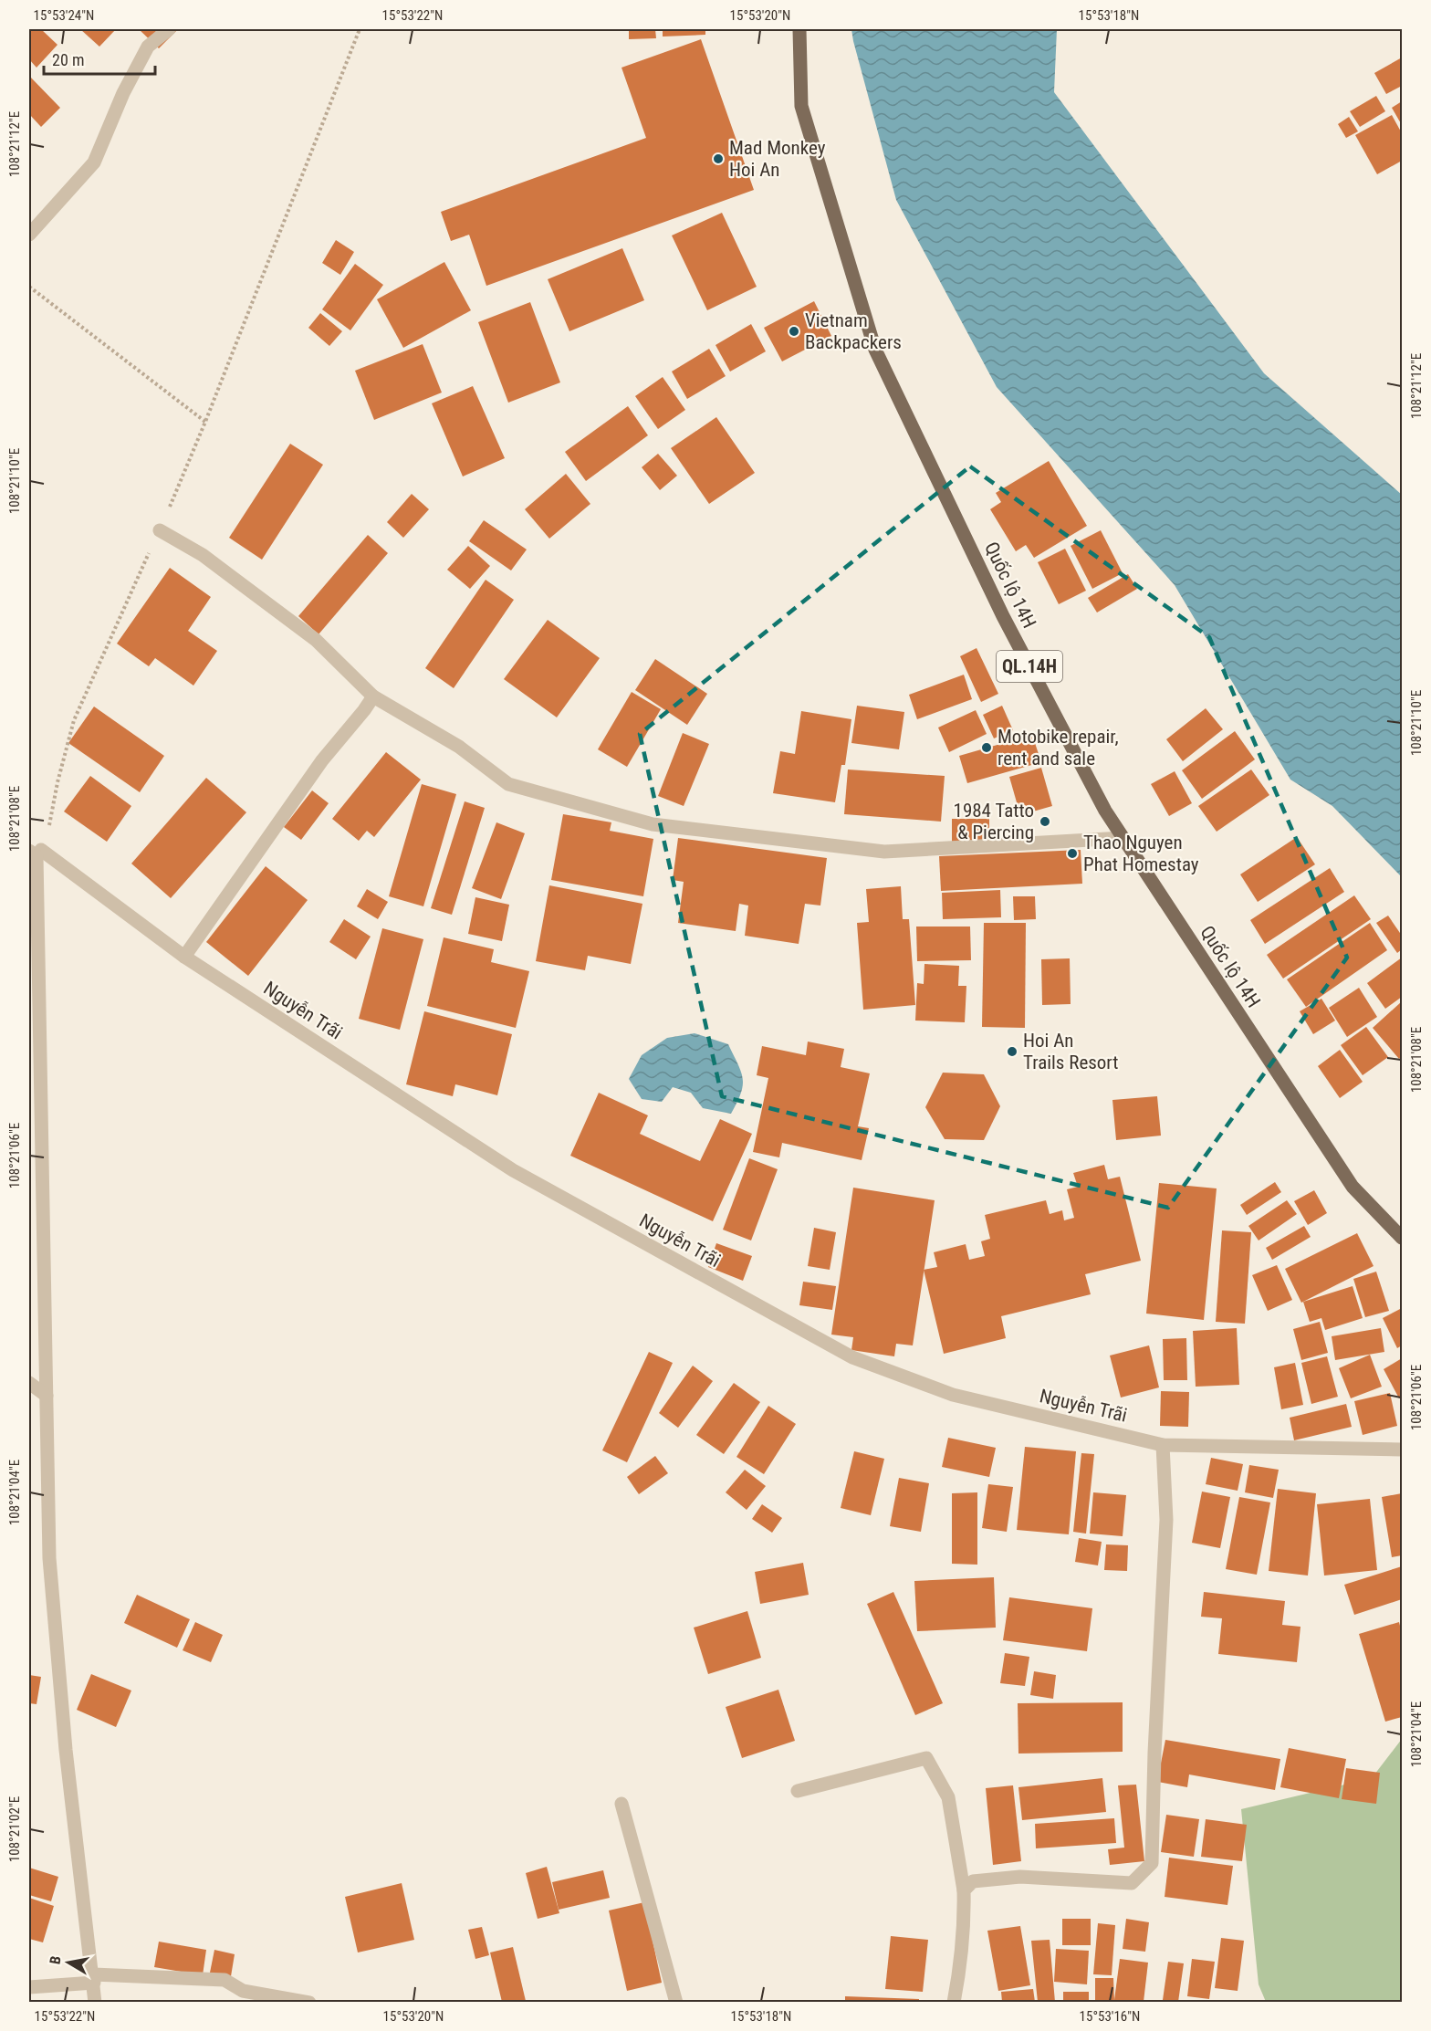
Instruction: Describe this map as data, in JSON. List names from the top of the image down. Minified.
{"streets":{"main road":["Quốc lộ 14H","QL.14H"],"street":["Nguyễn Trãi"]},"places":["Mad Monkey Hoi An","Vietnam Backpackers","Motobike repair, rent and sale","1984 Tatto & Piercing","Thao Nguyen Phat Homestay","Hoi An Trails Resort"],"scale_bar":"20 m","north":"left","coordinates":["15°53'24\"N","15°53'22\"N","15°53'20\"N","15°53'18\"N","108°21'12\"E","108°21'10\"E","108°21'08\"E","108°21'06\"E","108°21'04\"E","108°21'02\"E","15°53'16\"N"]}
